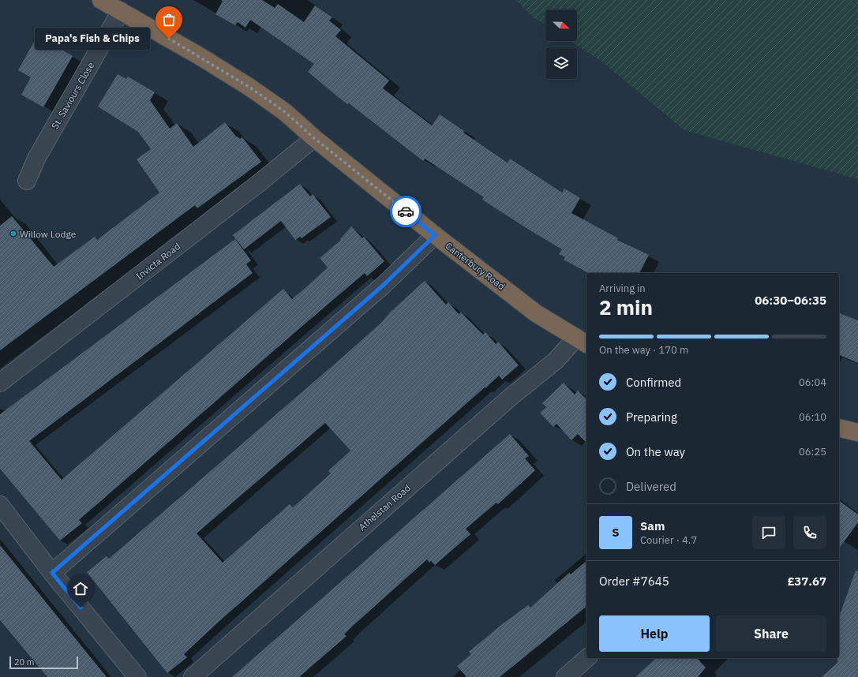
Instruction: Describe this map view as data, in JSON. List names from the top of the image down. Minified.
{"streets":{"highway":["Canterbury Road"],"street":["St. Saviours Close","Invicta Road","Athelstan Road"]},"crossings":[["St. Saviours Close","Canterbury Road"],["Invicta Road","Canterbury Road"],["Canterbury Road","Athelstan Road"]],"places":["Papa's Fish & Chips","Willow Lodge"],"scale_bar":"20 m","north":"right","page":{"bubble":"Papa's Fish & Chips","heading":["2 min","Arriving in","06:30–06:35"],"panel":["Sam","Courier · 4.7","Order #7645","£37.67"],"bar":"On the way · 170 m","list":[["Confirmed","06:04"],["Preparing","06:10"],["On the way","06:25"],"Delivered"],"round":"S","buttons":["Help","Share"],"scale":"20 m"}}
